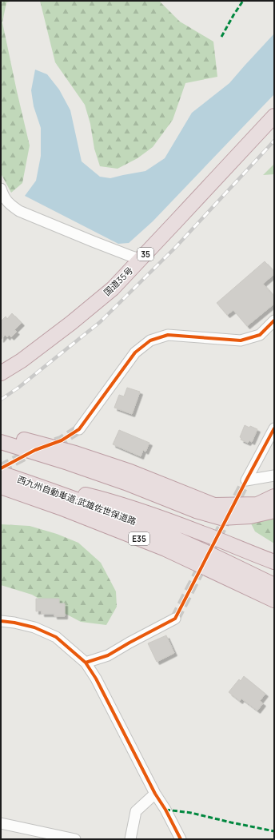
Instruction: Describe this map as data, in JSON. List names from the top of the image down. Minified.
{"streets":{"highway":["35","国道35号","西九州自動車道;武雄佐世保道路","E35"]}}
